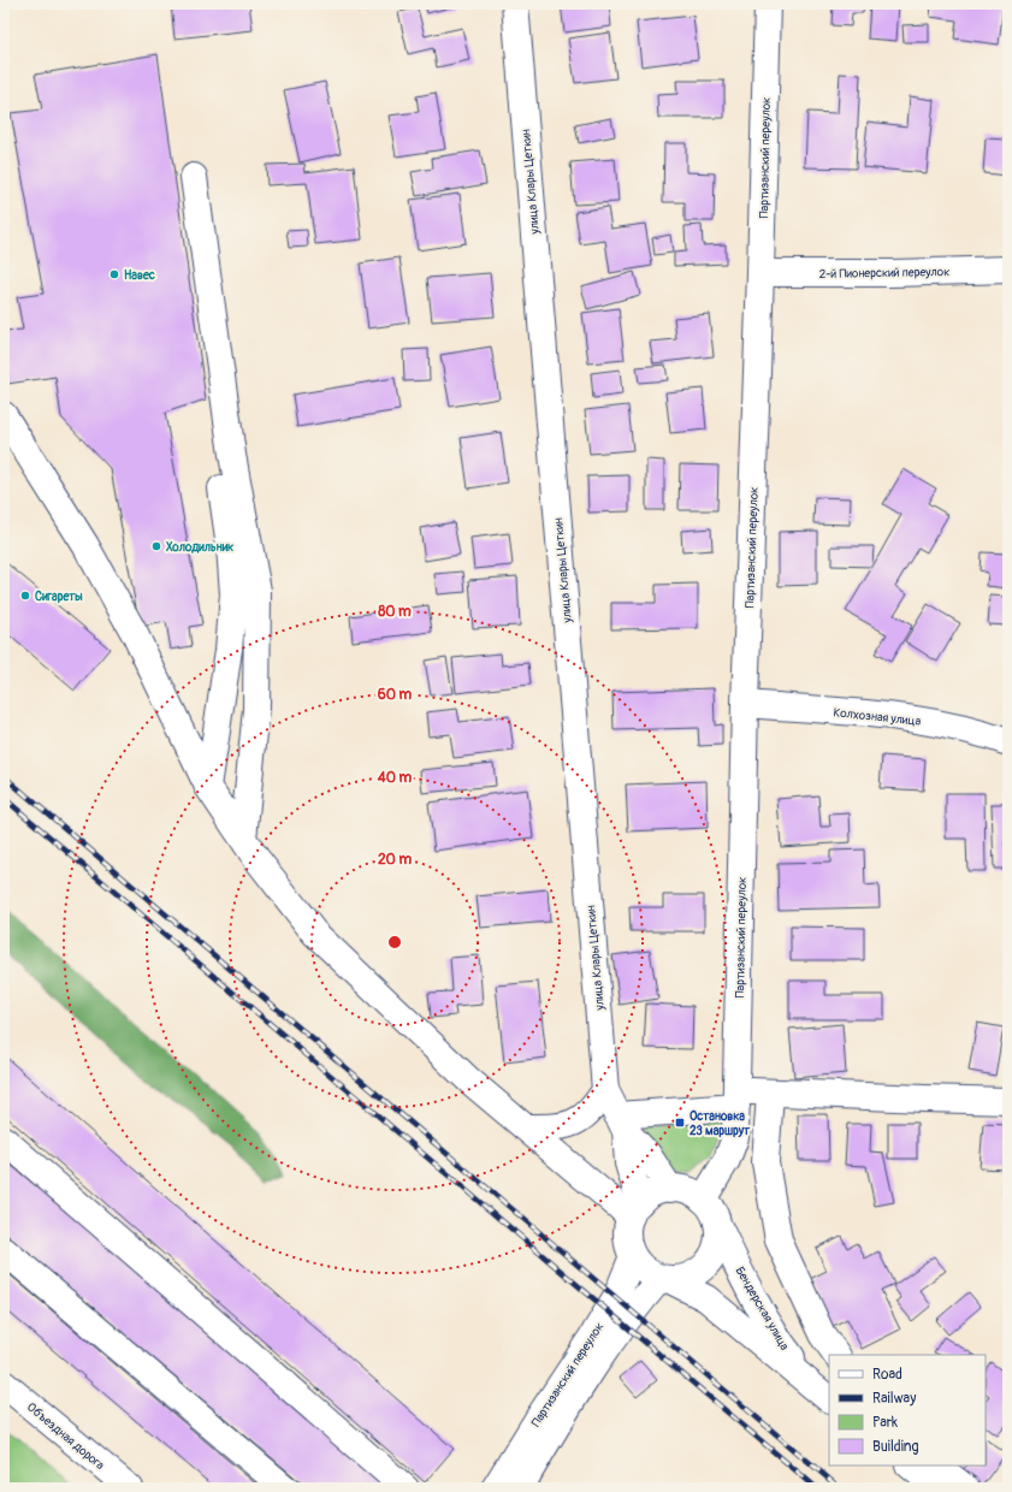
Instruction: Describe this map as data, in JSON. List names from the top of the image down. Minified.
{"streets":{"street":["Партизанский переулок","улица Клары Цеткин","2-й Пионерский переулок","Колхозная улица","Бендерская улица","Объездная дорога"]},"crossings":[["Партизанский переулок","улица Клары Цеткин"],["Партизанский переулок","2-й Пионерский переулок"],["Партизанский переулок","Колхозная улица"],["Партизанский переулок","Бендерская улица"],["улица Клары Цеткин","Бендерская улица"]],"places":{"other":["Навес","Холодильник","Сигареты"],"transit":["Остановка 23 маршрут"]},"legend":["Road","Railway","Park","Building"],"rings":["80 m","60 m","40 m","20 m"]}
